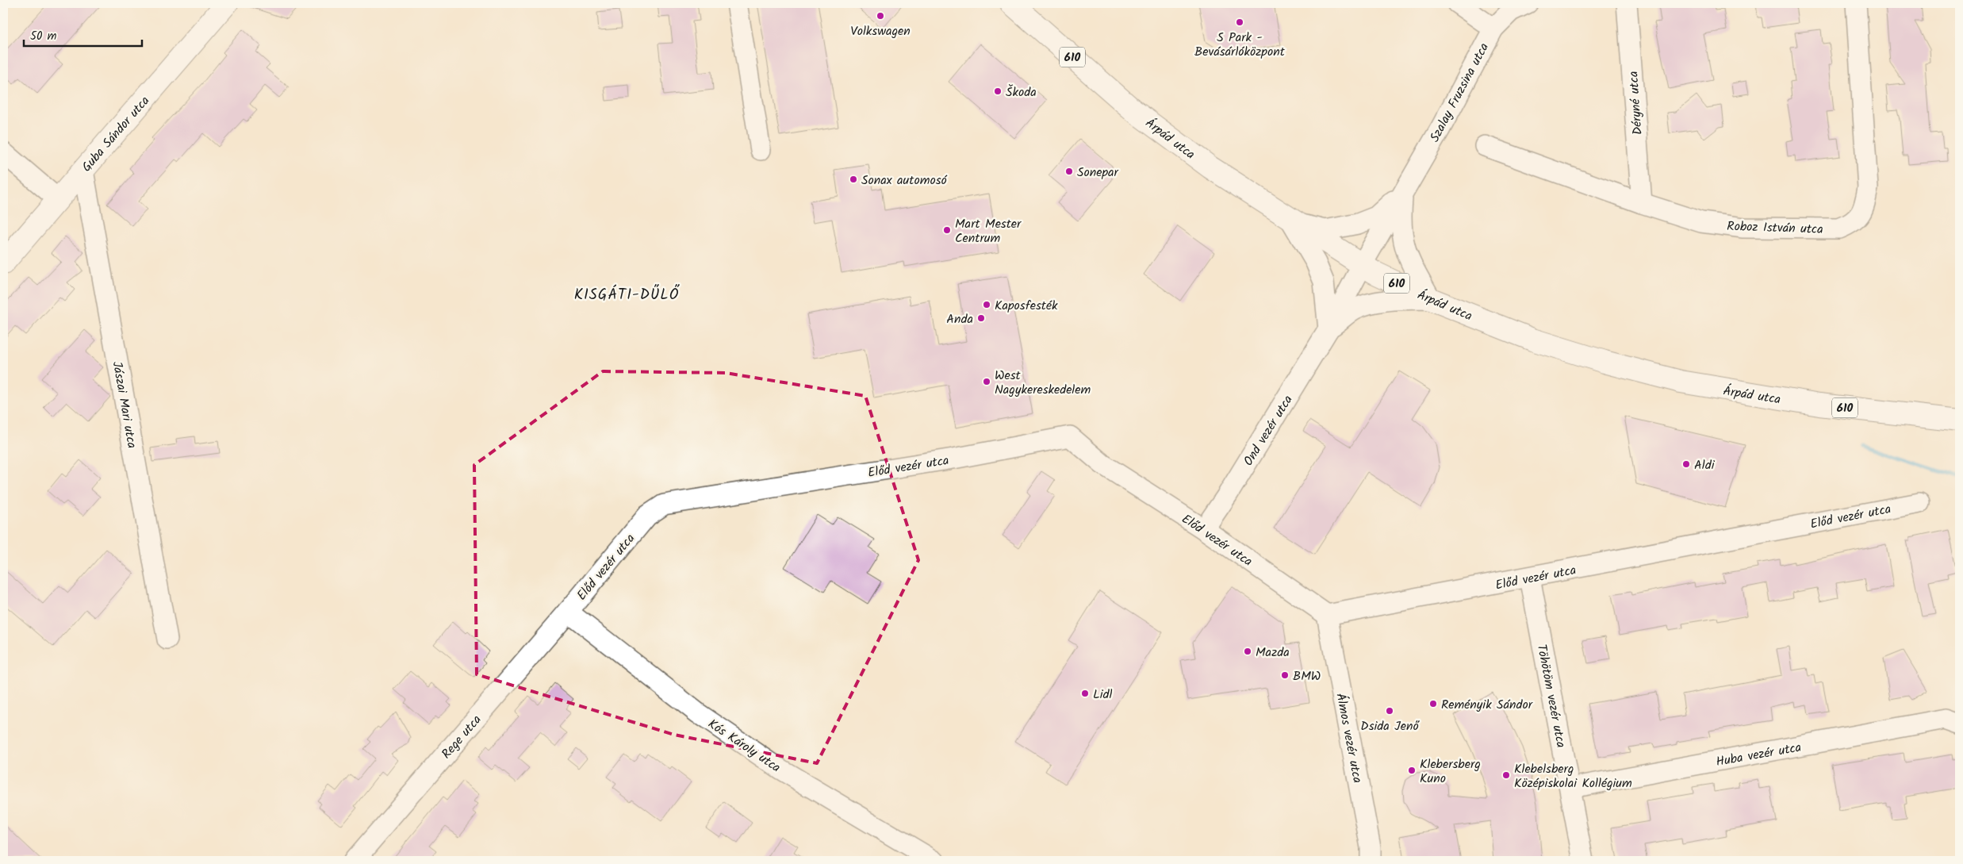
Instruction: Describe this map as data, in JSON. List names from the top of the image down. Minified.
{"streets":{"main road":["610","Guba Sándor utca","Árpád utca"],"street":["Szalay Fruzsina utca","Déryné utca","Roboz István utca","Jászai Mari utca","Ond vezér utca","Előd vezér utca","Töhötöm vezér utca","Rege utca","Álmos vezér utca","Kós Károly utca","Huba vezér utca"]},"crossings":[["Szalay Fruzsina utca","Árpád utca"],["Szalay Fruzsina utca","Ond vezér utca"],["Déryné utca","Roboz István utca"],["Guba Sándor utca","Jászai Mari utca"],["Árpád utca","Ond vezér utca"],["Ond vezér utca","Előd vezér utca"],["Előd vezér utca","Töhötöm vezér utca"],["Előd vezér utca","Rege utca"],["Előd vezér utca","Álmos vezér utca"],["Előd vezér utca","Kós Károly utca"],["Töhötöm vezér utca","Huba vezér utca"],["Rege utca","Kós Károly utca"]],"districts":["KISGÁTI-DŰLŐ"],"places":["Volkswagen","S Park - Bevásárlóközpont","Škoda","Sonepar","Sonax automosó","Mart Mester Centrum","Kaposfesték","Anda","West Nagykereskedelem","Aldi","Mazda","BMW","Lidl","Reményik Sándor","Dsida Jenő","Klebersberg Kuno","Klebelsberg Középiskolai Kollégium"],"scale_bar":"50 m"}
